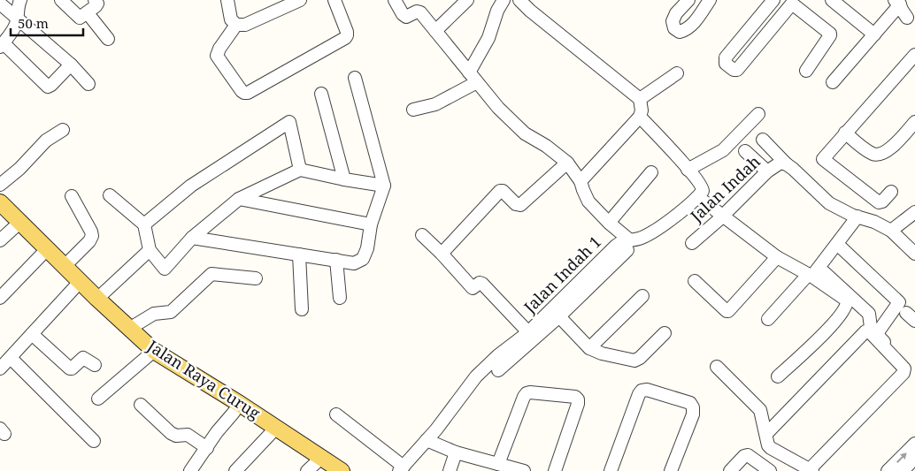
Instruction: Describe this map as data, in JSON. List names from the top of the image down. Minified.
{"streets":{"main road":["Jalan Raya Curug"],"street":["Jalan Indah","Jalan Indah 1"]},"scale_bar":"50 m"}
